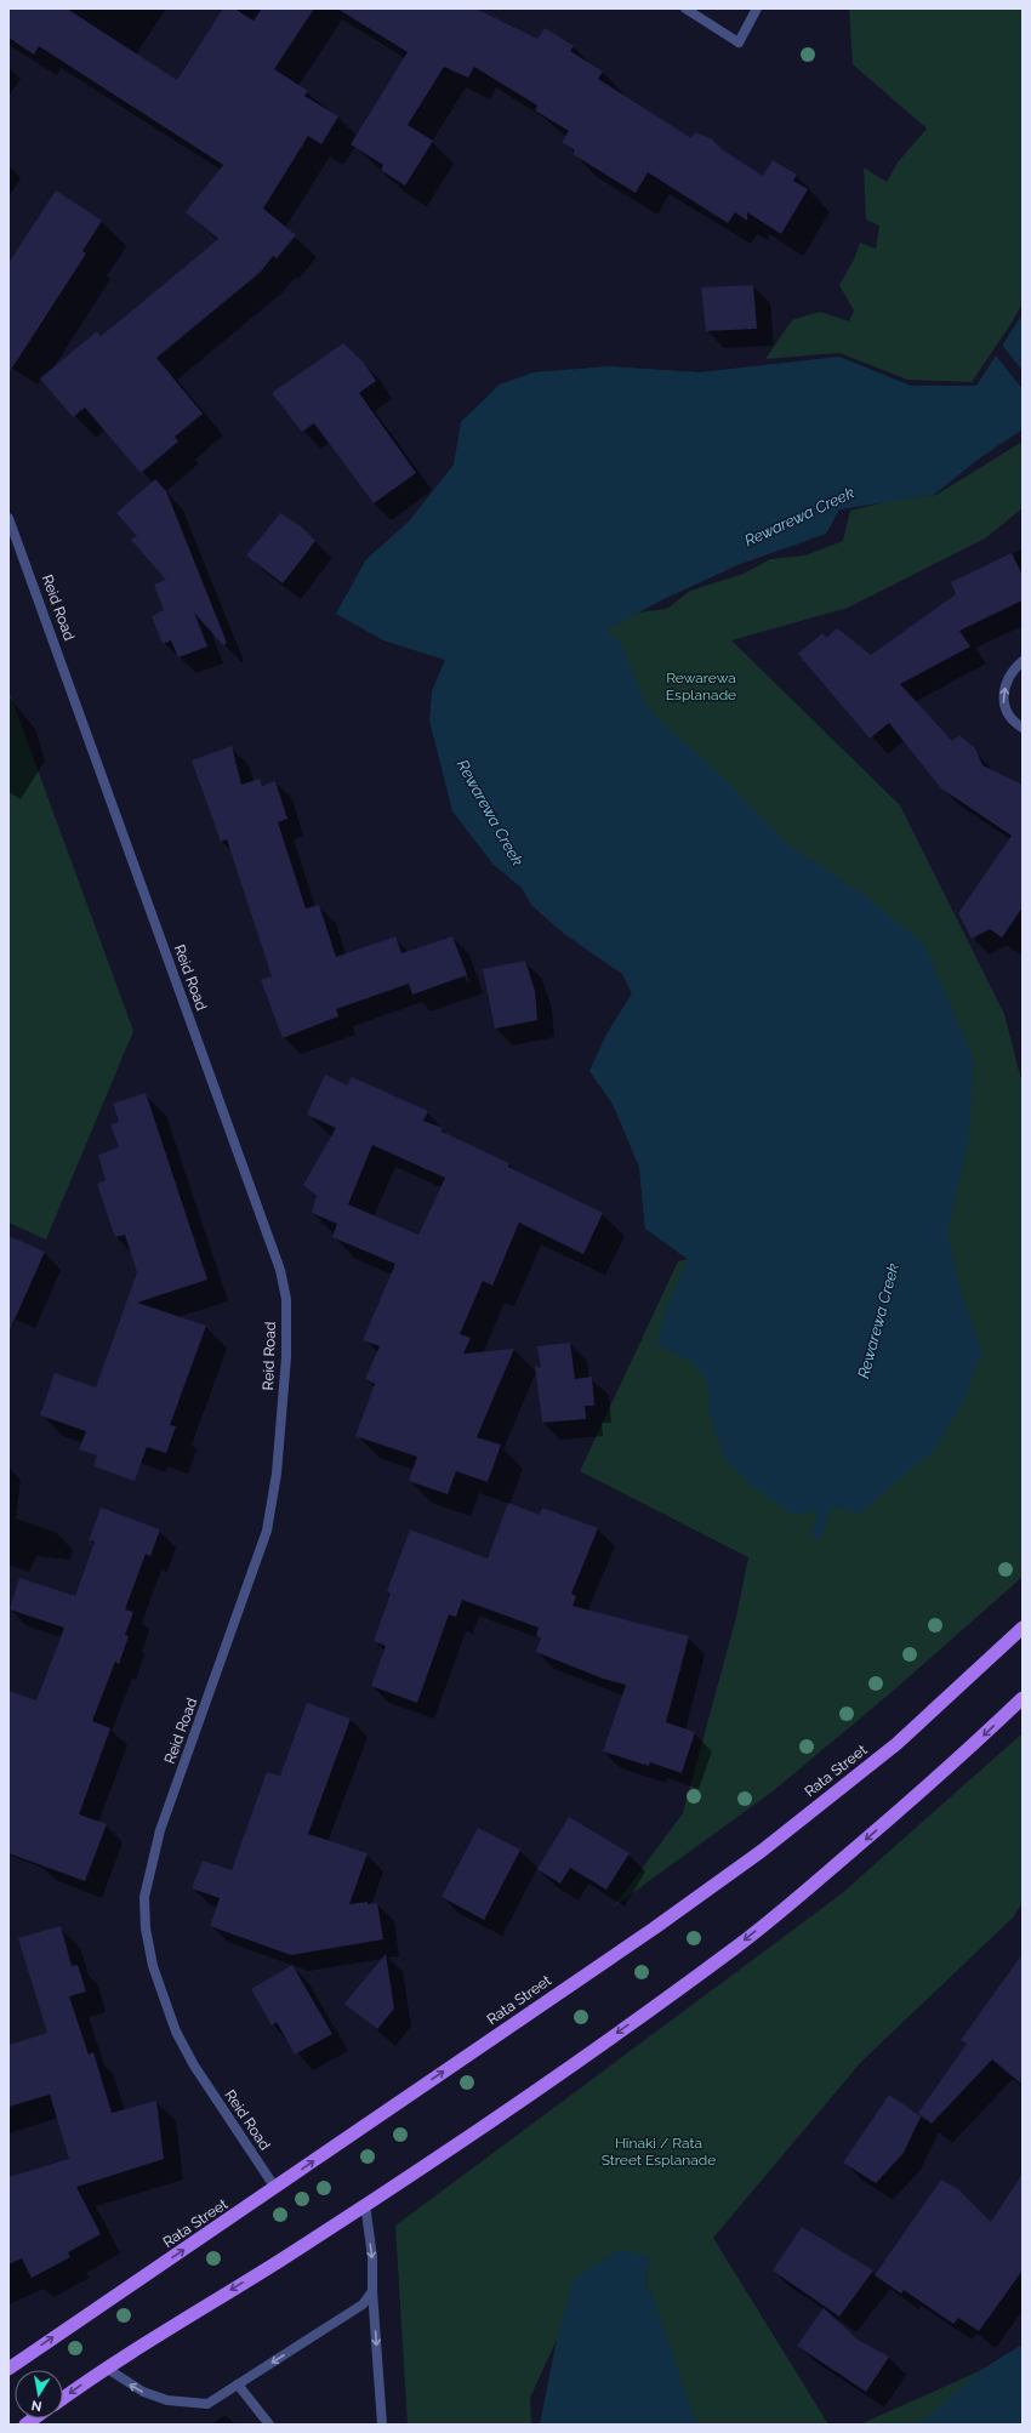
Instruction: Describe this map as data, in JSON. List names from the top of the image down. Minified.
{"streets":{"main road":["Rata Street"],"street":["Reid Road"]},"crossings":[["Reid Road","Rata Street"]],"water":["Rewarewa Creek"],"parks":["Rewarewa Esplanade","Hīnaki / Rata Street Esplanade"],"north":"bottom"}
